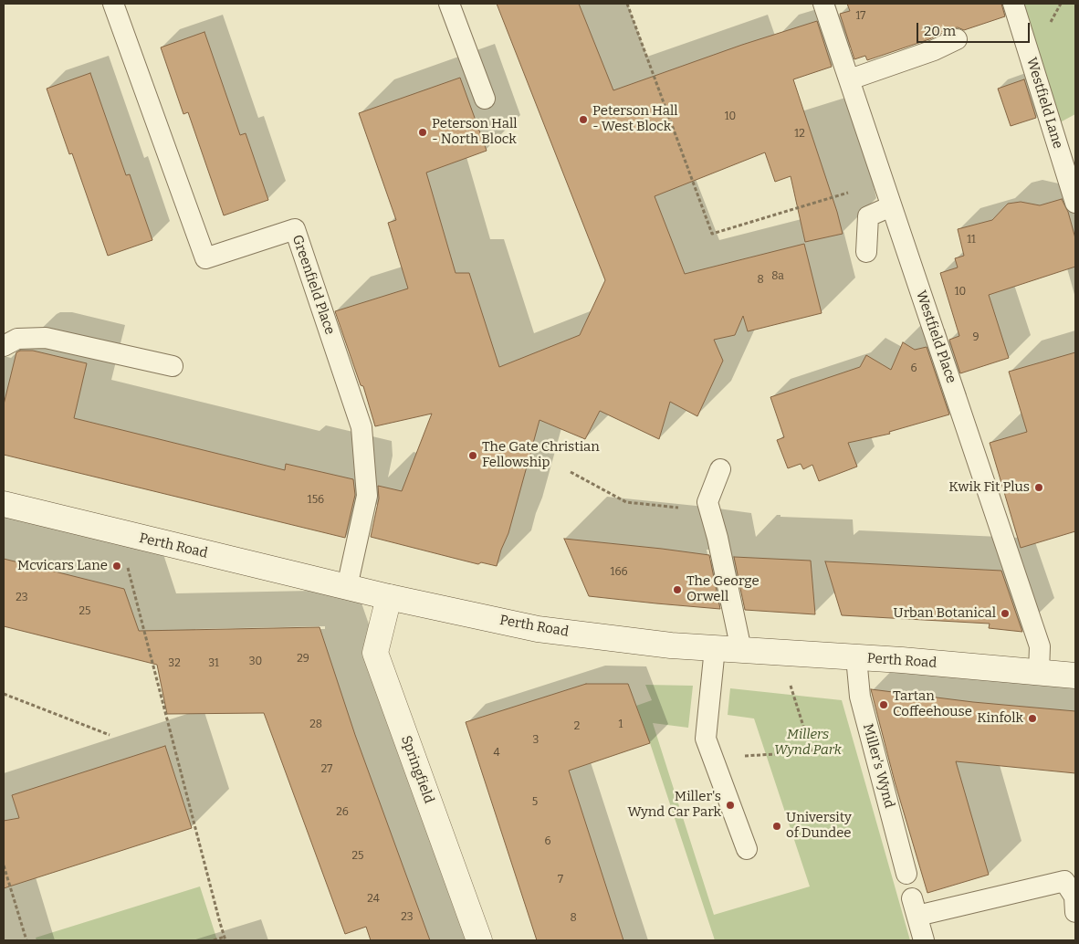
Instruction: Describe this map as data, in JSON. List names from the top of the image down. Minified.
{"streets":{"street":["Perth Road","Springfield"],"lane":["Westfield Lane","Greenfield Place","Westfield Place","Miller's Wynd"]},"crossings":[["Greenfield Place","Perth Road"],["Westfield Place","Perth Road"],["Perth Road","Miller's Wynd"],["Perth Road","Springfield"]],"parks":["Millers Wynd Park"],"places":["Peterson Hall - West Block","Peterson Hall - North Block","The Gate Christian Fellowship","Kwik Fit Plus","Mcvicars Lane","The George Orwell","Urban Botanical","Tartan Coffeehouse","Kinfolk","Miller's Wynd Car Park","University of Dundee"],"house_numbers":["17","10","12","11","8a","8","10","9","6","156","166","23","25","29","30","32","31","28","1","2","3","4","27","5","26","6","25","7","24","23","8"],"scale_bar":"20 m"}
